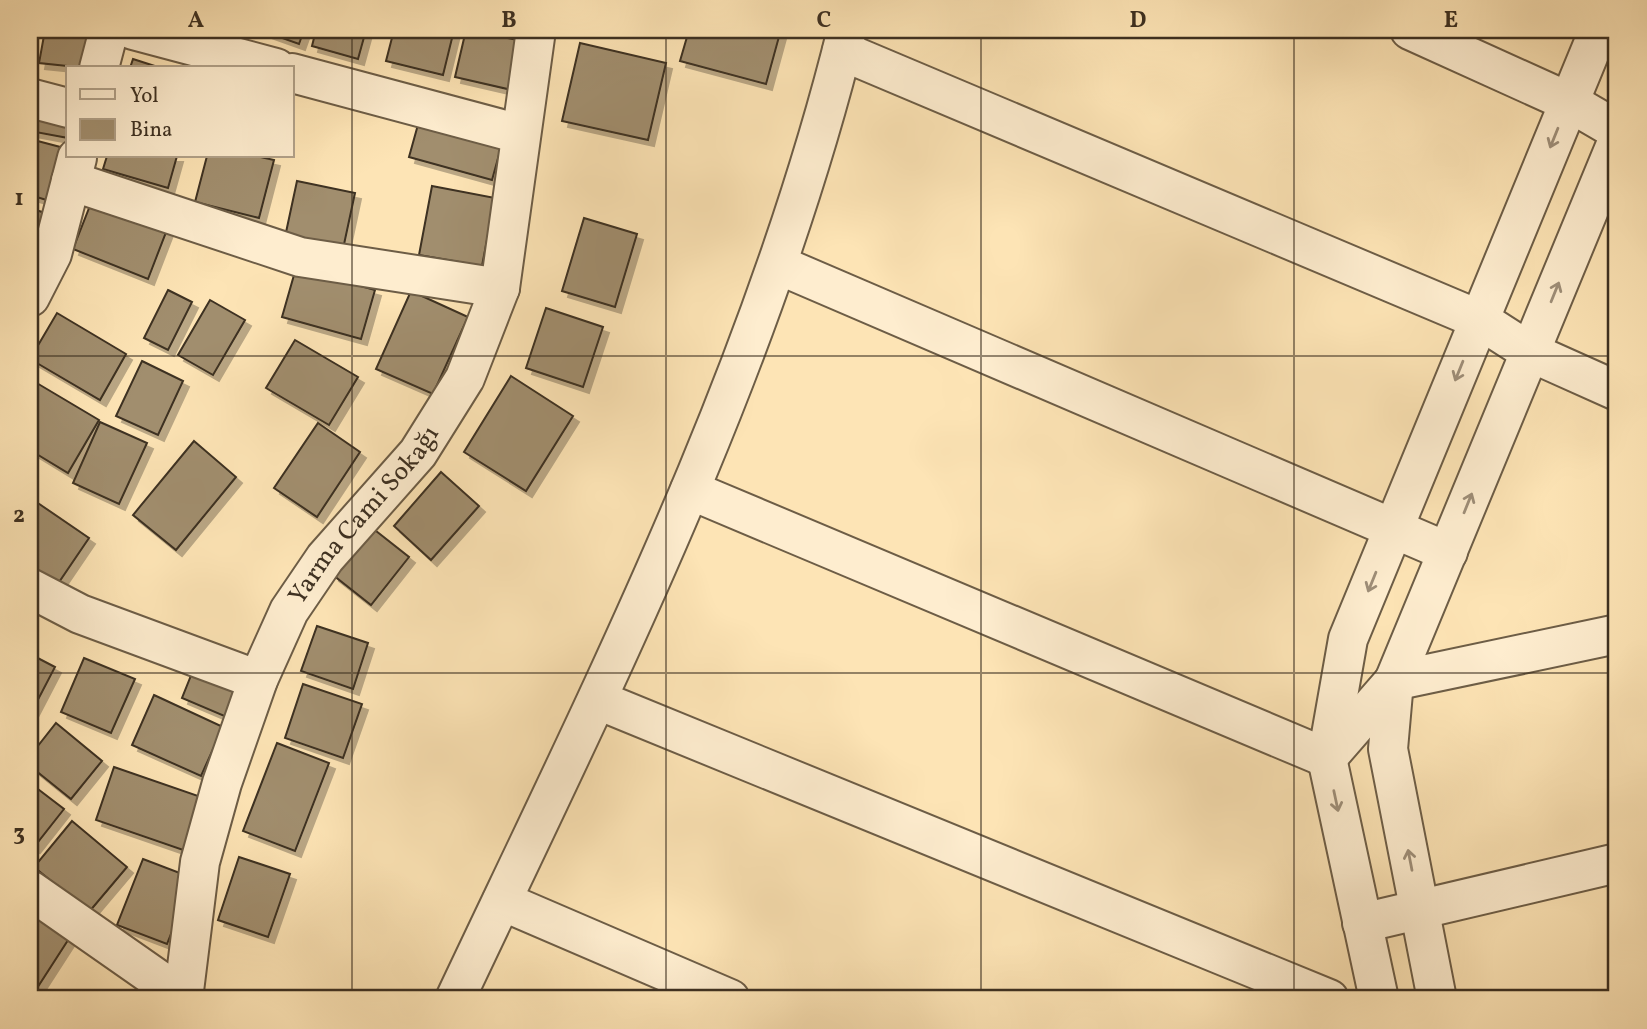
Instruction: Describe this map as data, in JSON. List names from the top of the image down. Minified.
{"streets":{"street":["Yarma Cami Sokağı"]},"legend":["Yol","Bina"],"grid":{"columns":["A","B","C","D","E"],"rows":["1","2","3"]}}
